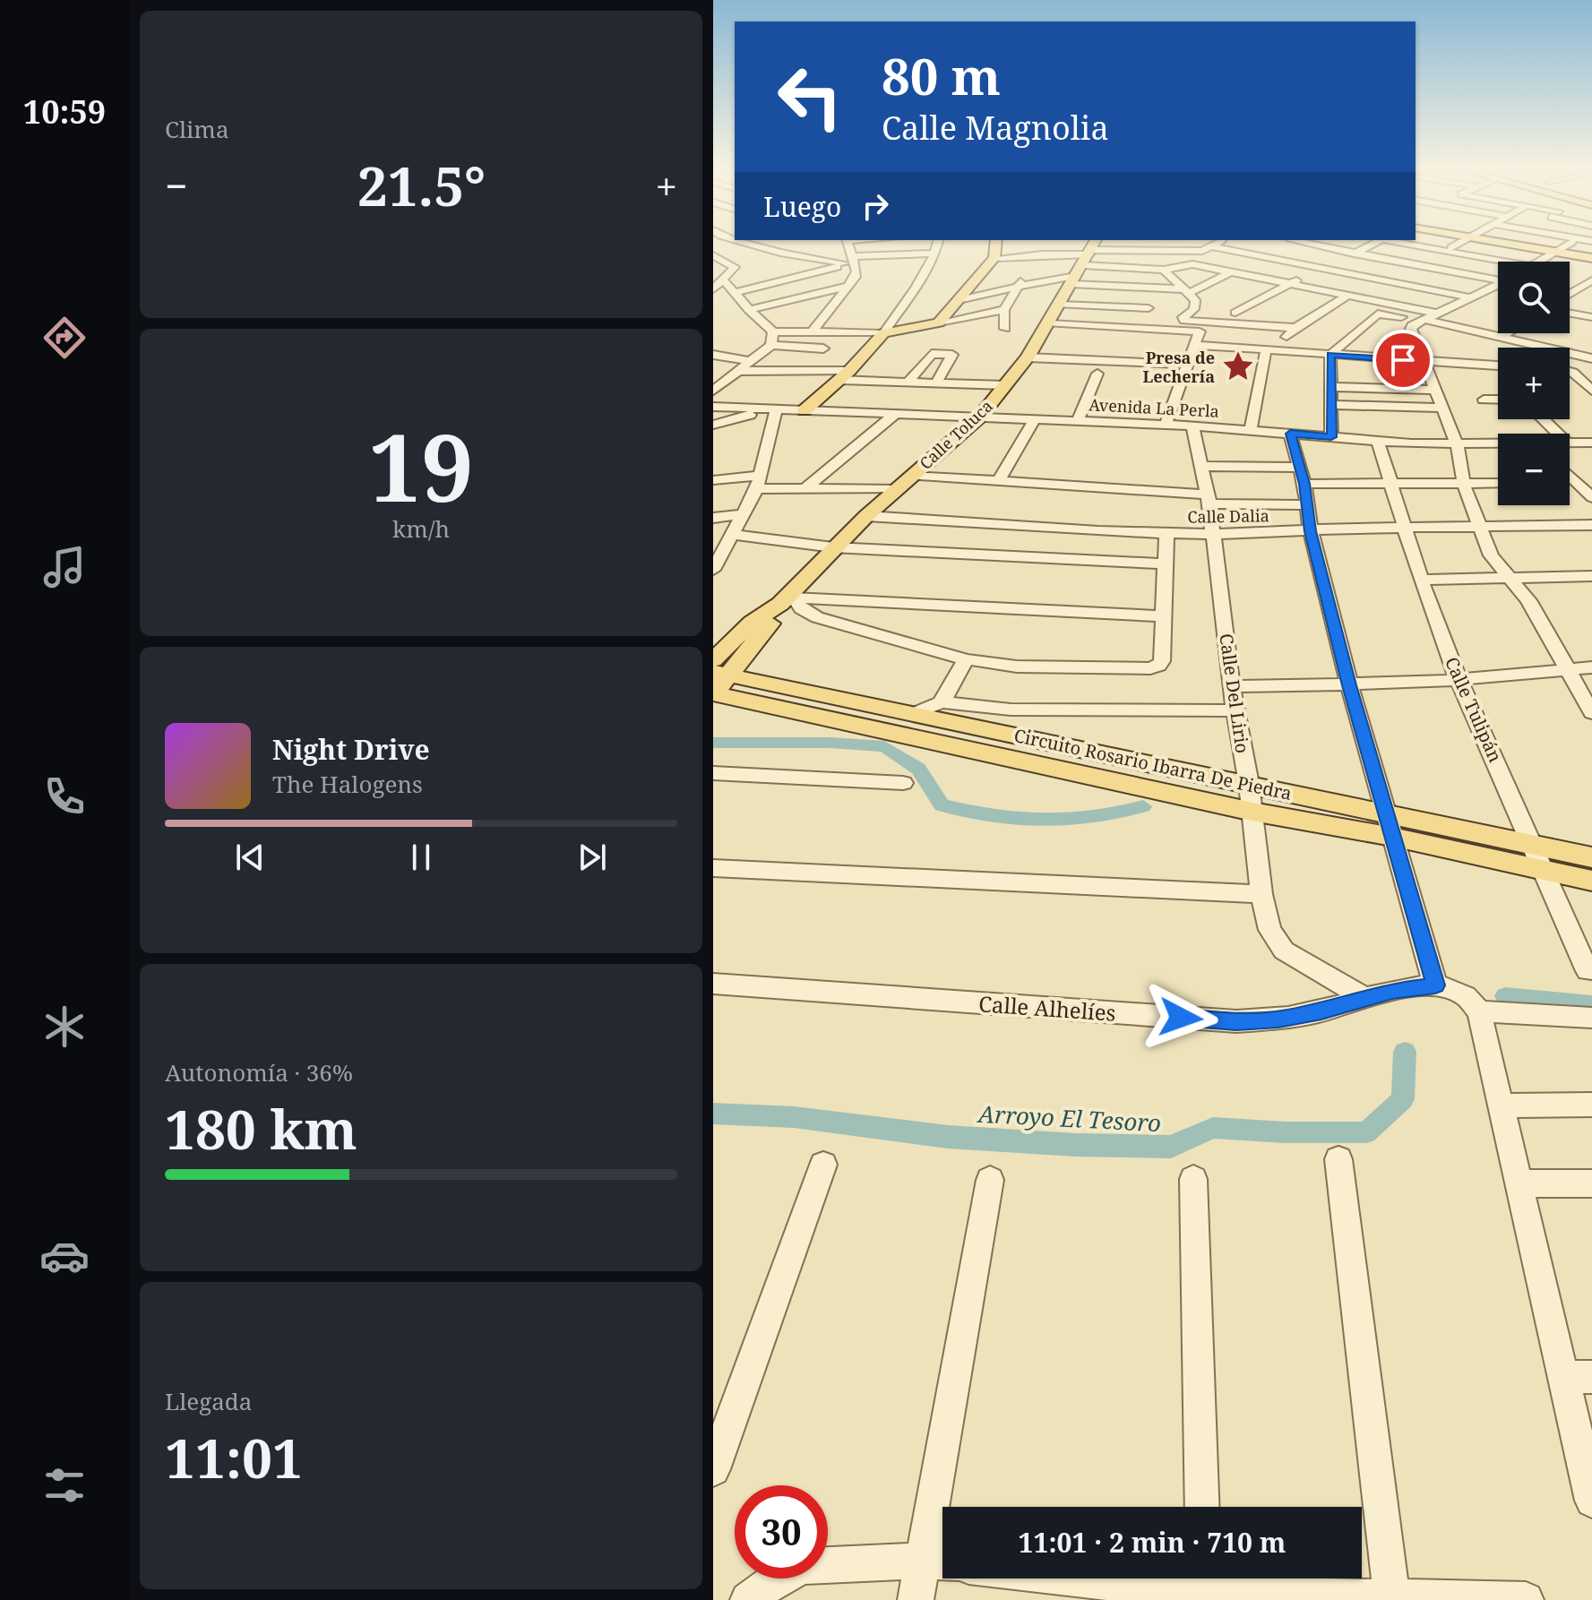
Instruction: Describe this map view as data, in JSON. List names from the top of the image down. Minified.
{"streets":{"main road":["Calle Toluca","Circuito Rosario Ibarra De Piedra"],"street":["Avenida La Perla","Calle Dalia","Calle Del Lirio","Calle Tulipán","Calle Alhelíes"]},"crossings":[["Avenida La Perla","Calle Toluca"],["Avenida La Perla","Calle Del Lirio"],["Avenida La Perla","Calle Tulipán"],["Calle Toluca","Calle Dalia"],["Calle Toluca","Circuito Rosario Ibarra De Piedra"],["Calle Dalia","Calle Del Lirio"],["Calle Dalia","Calle Tulipán"],["Calle Del Lirio","Circuito Rosario Ibarra De Piedra"],["Calle Del Lirio","Calle Alhelíes"],["Calle Tulipán","Circuito Rosario Ibarra De Piedra"]],"water":["Arroyo El Tesoro"],"places":{"place":["Presa de Lechería"]},"page":{"tabs":"10:59","tile":["Clima",["19","km/h"],["Autonomía · 36%","180 km"],["Llegada","11:01"]],"turn":["80 m","Calle Magnolia"],"heat":["−","21.5°","+"],"then":"Luego","map_buttons":["+","−"],"song":["Night Drive","The Halogens"],"limit":"30","trip":"11:01 · 2 min · 710 m"}}
